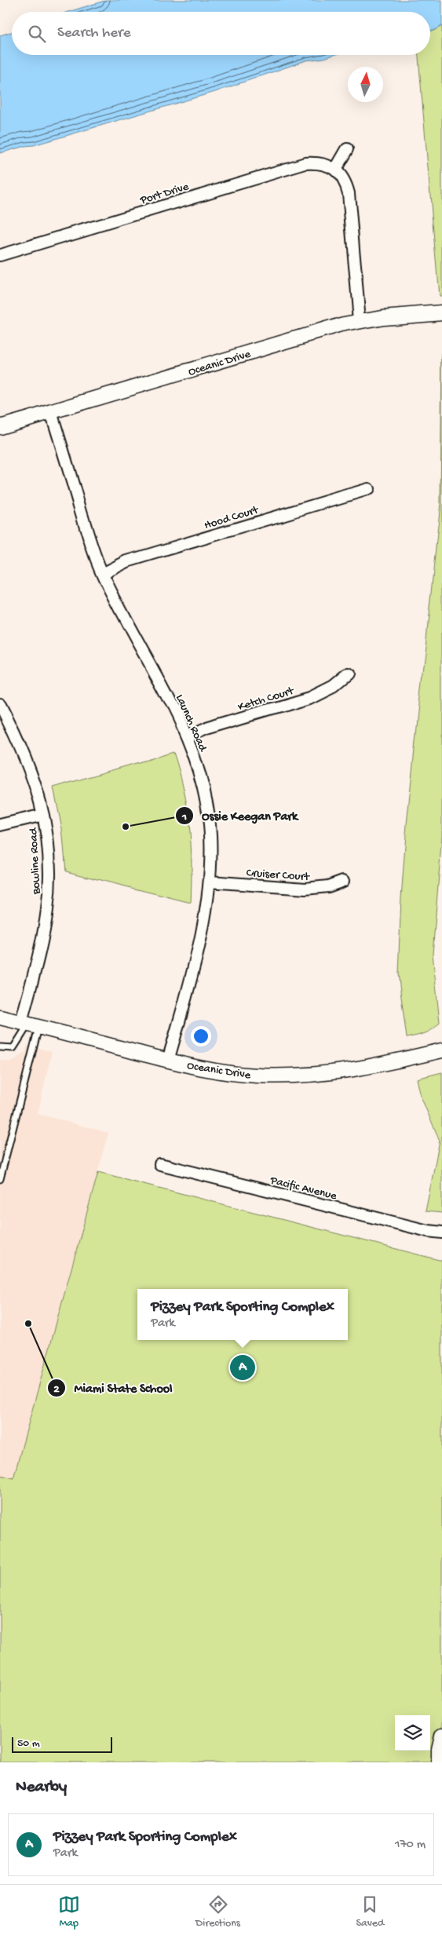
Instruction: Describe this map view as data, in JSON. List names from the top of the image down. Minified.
{"streets":{"street":["Port Drive","Oceanic Drive","Hood Court","Ketch Court","Launch Road","Bowline Road","Cruiser Court","Pacific Avenue"]},"crossings":[["Oceanic Drive","Launch Road"],["Oceanic Drive","Bowline Road"],["Hood Court","Launch Road"],["Ketch Court","Launch Road"],["Launch Road","Cruiser Court"]],"places":["Ossie Keegan Park","Miami State School"],"scale_bar":"50 m","north":"top","page":{"search":"Search here","popup":["Pizzey Park Sporting Complex","Park"],"pins":"A","scale":"50 m","heading":"Nearby","list":[{"mark":"A","name":"Pizzey Park Sporting Complex","note":"Park","value":"170 m"}],"nav":["Map","Directions","Saved"]}}
